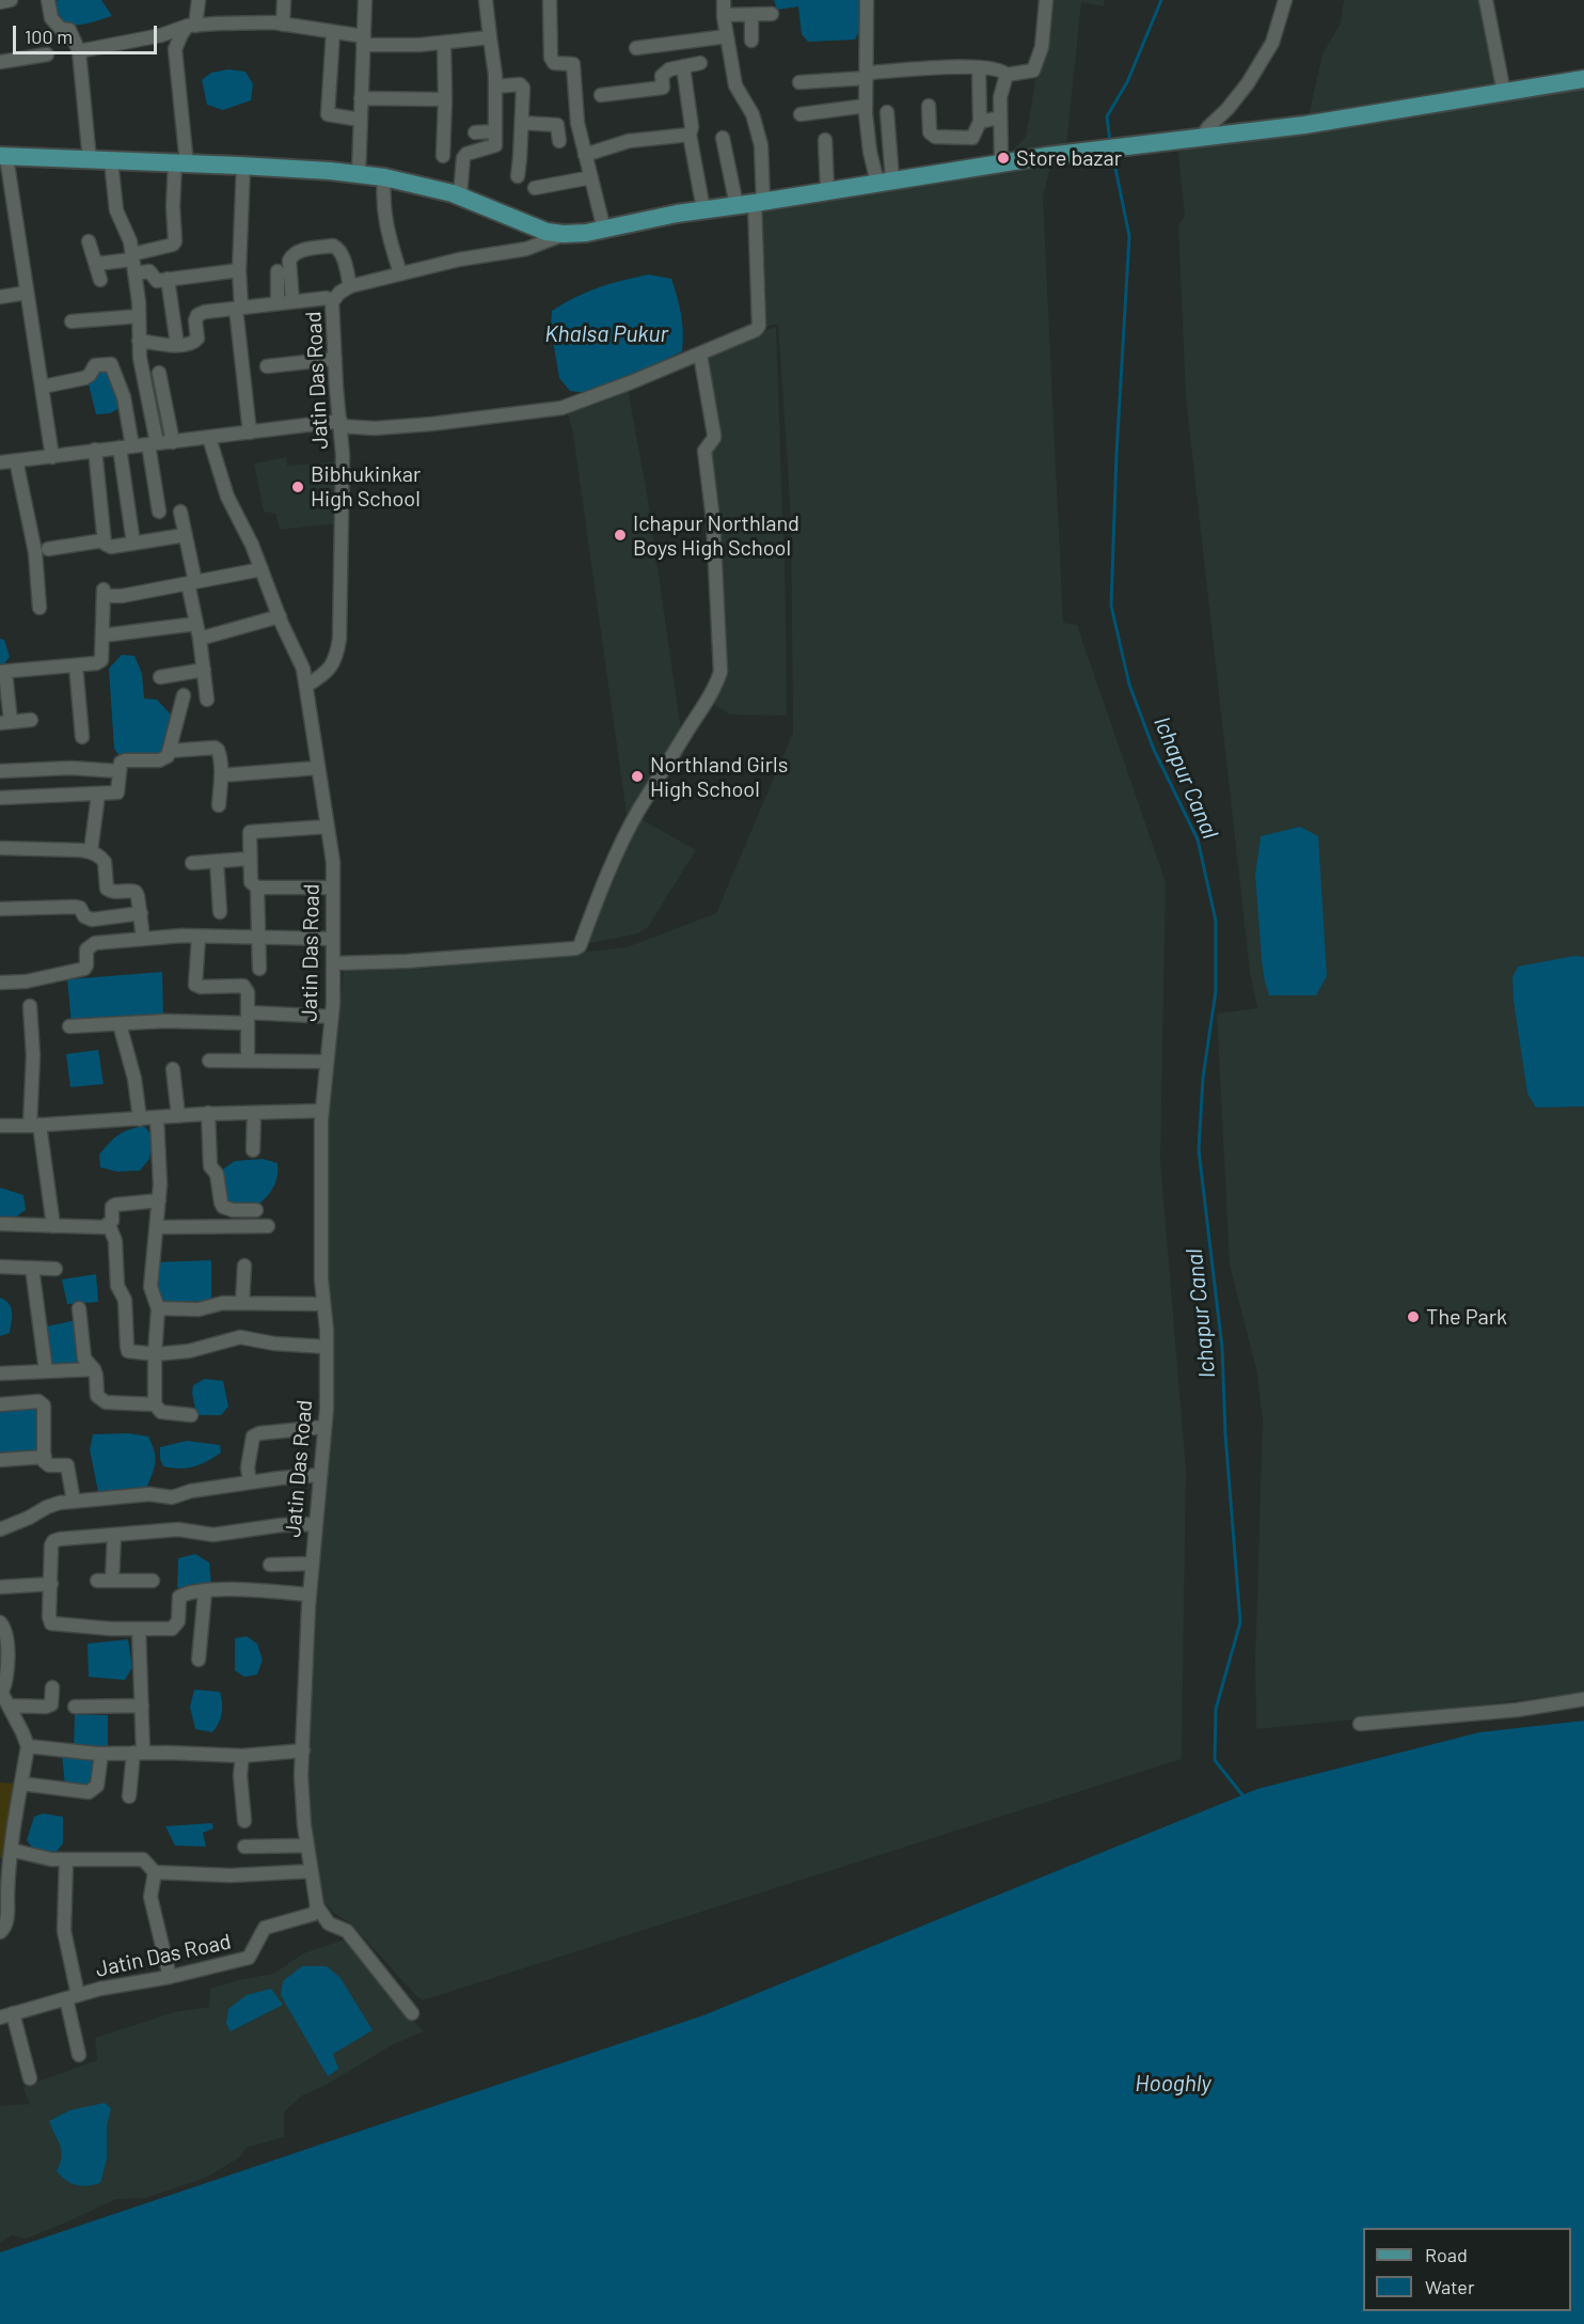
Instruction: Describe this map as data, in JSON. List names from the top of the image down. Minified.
{"streets":{"street":["Jatin Das Road"]},"water":["Khalsa Pukur","Ichapur Canal","Hooghly"],"places":["Store bazar","Bibhukinkar High School","Ichapur Northland Boys High School","Northland Girls High School","The Park"],"legend":["Road","Water"],"scale_bar":"100 m"}
